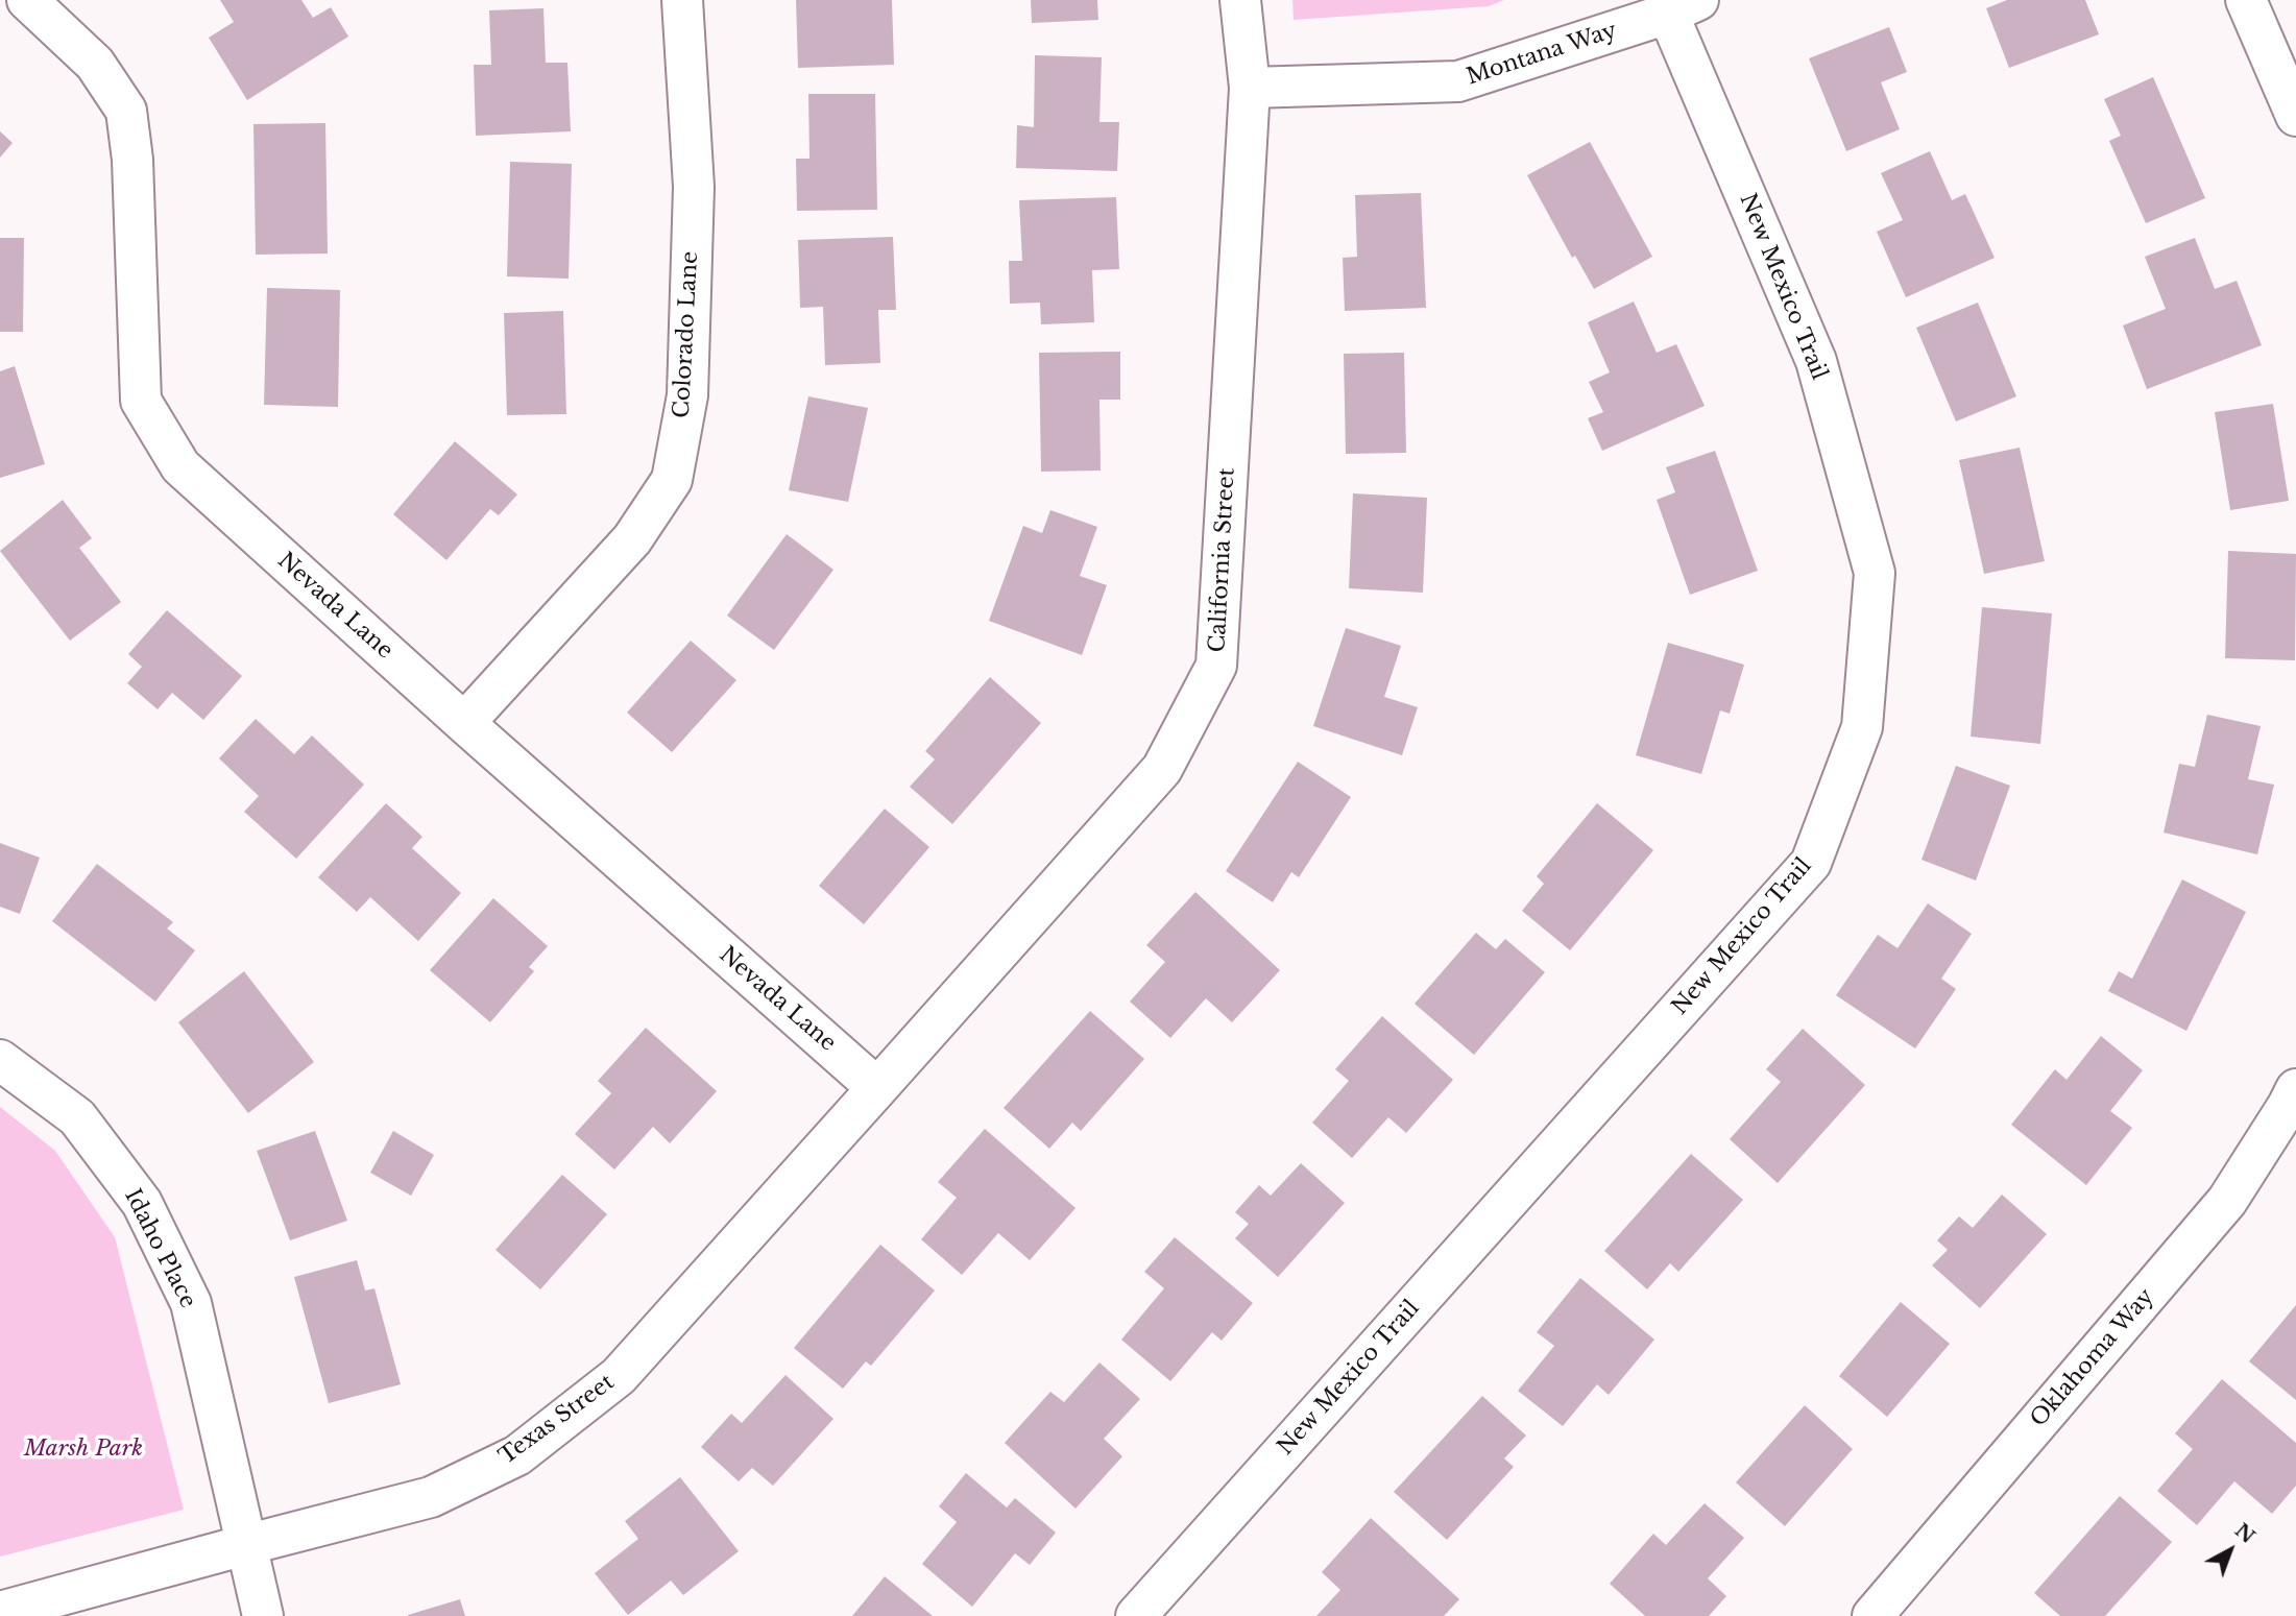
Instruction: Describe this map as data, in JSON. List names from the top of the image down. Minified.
{"streets":{"street":["Montana Way","New Mexico Trail","Colorado Lane","California Street","Nevada Lane","Idaho Place","Oklahoma Way","Texas Street"]},"crossings":[["Montana Way","New Mexico Trail"],["Montana Way","California Street"],["Colorado Lane","Nevada Lane"],["California Street","Nevada Lane"],["California Street","Texas Street"],["Nevada Lane","Texas Street"],["Idaho Place","Texas Street"]],"parks":["Marsh Park"],"north":"top right"}
